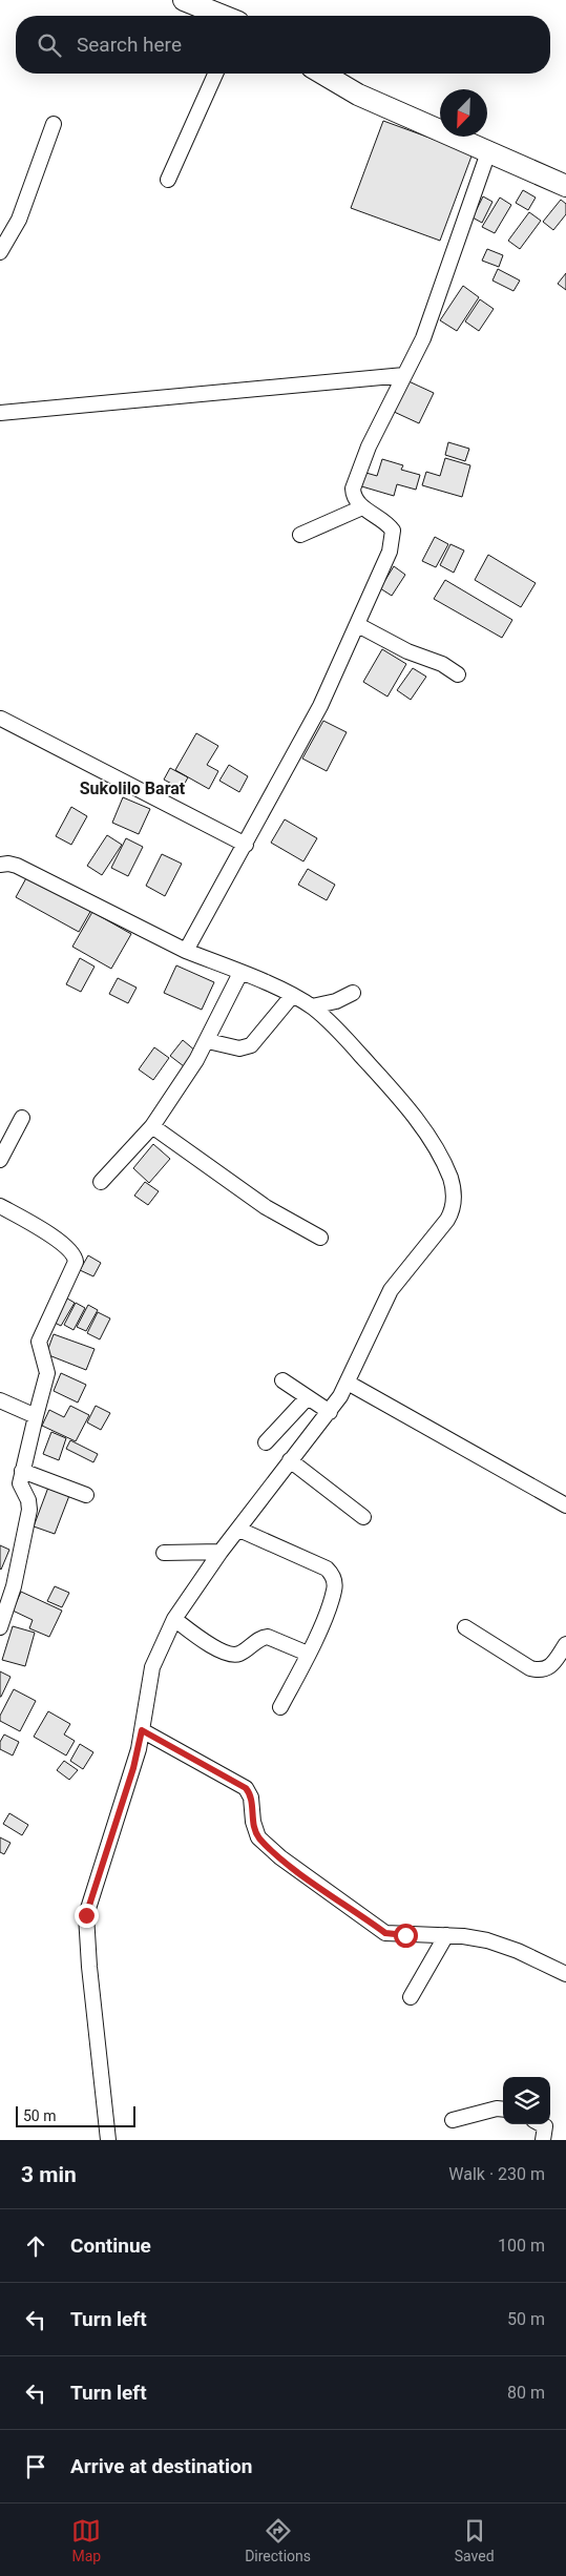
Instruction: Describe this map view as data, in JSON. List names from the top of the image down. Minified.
{"districts":["Sukolilo Barat"],"scale_bar":"50 m","north":"bottom left","page":{"search":"Search here","scale":"50 m","heading":["3 min","Walk · 230 m"],"list":[["Continue","100 m"],["Turn left","50 m"],["Turn left","80 m"],"Arrive at destination"],"nav":["Map","Directions","Saved"]}}
